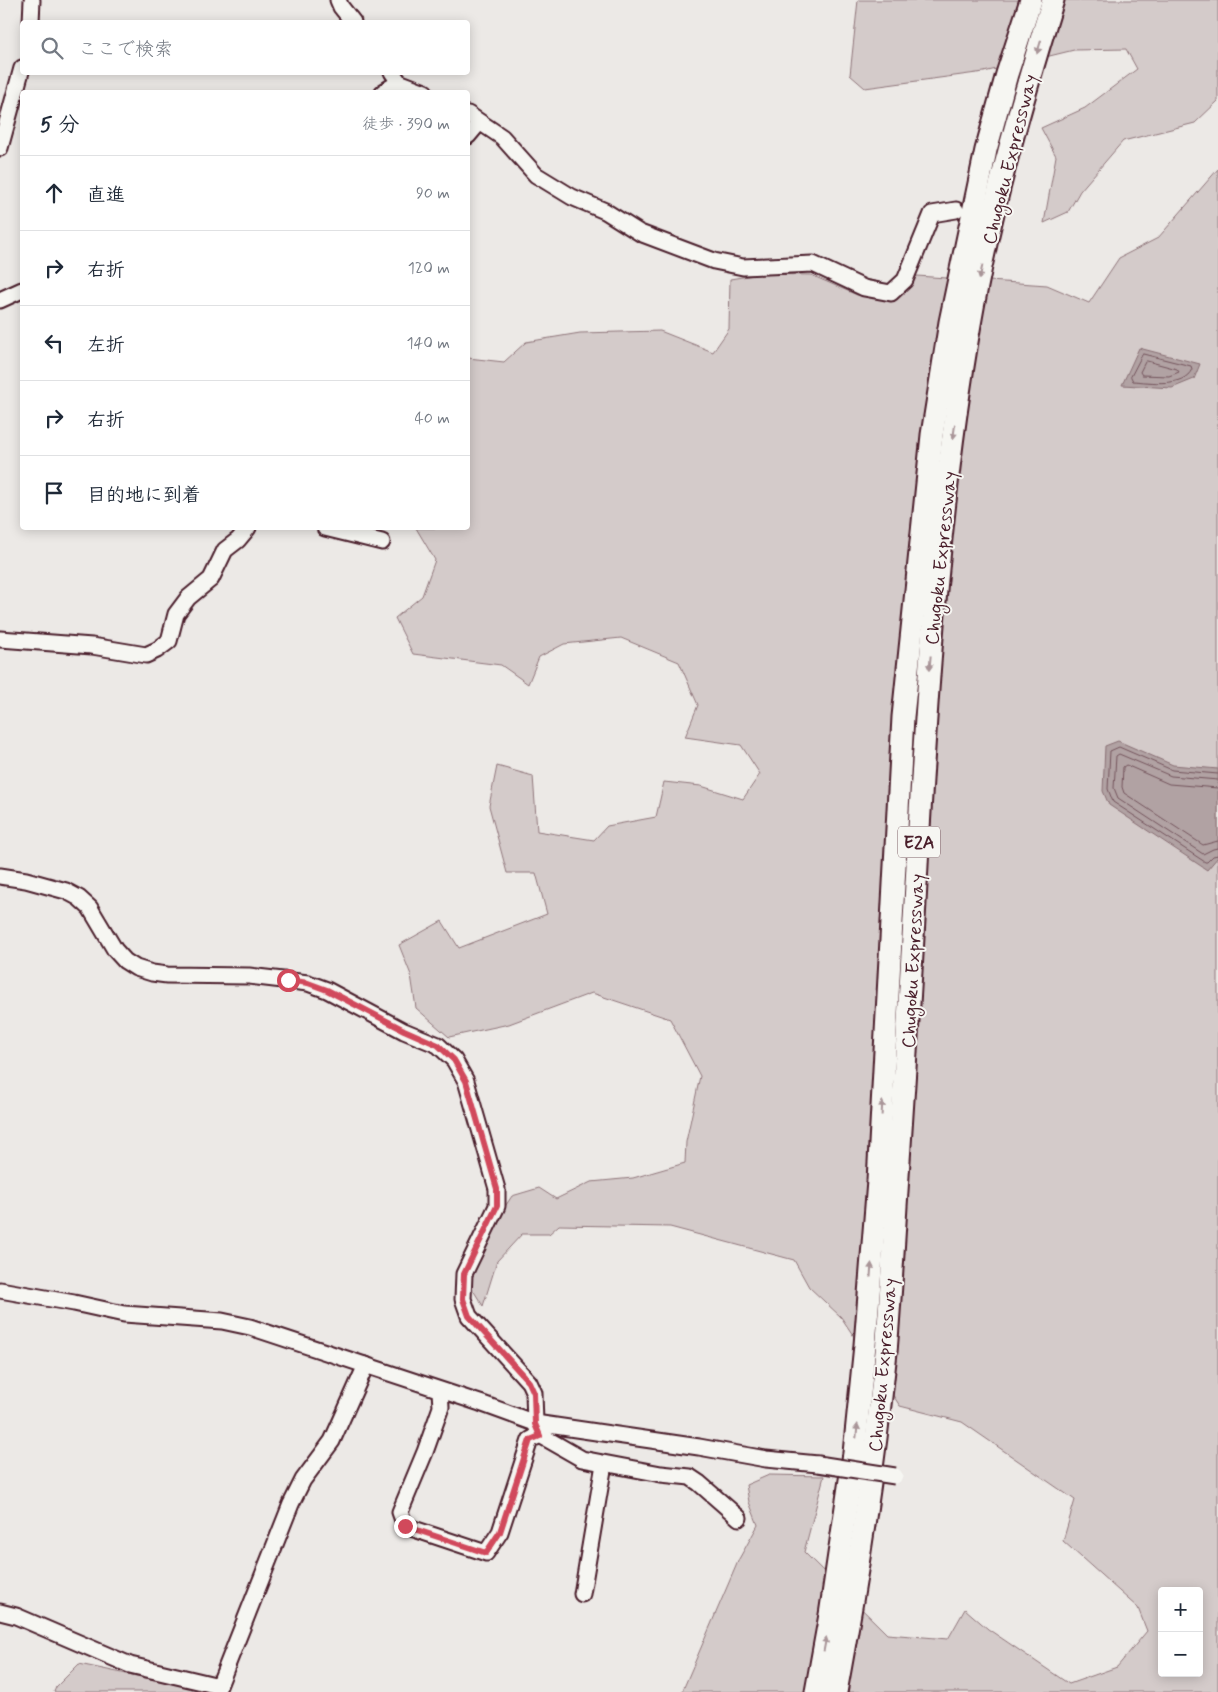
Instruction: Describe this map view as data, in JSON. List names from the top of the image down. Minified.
{"streets":{"highway":["Chugoku Expressway","E2A"]},"page":{"search":"ここで検索","heading":["5 分","徒歩 · 390 m"],"list":[["直進","90 m"],["右折","120 m"],["左折","140 m"],["右折","40 m"],"目的地に到着"],"map_buttons":["+","−"]}}
